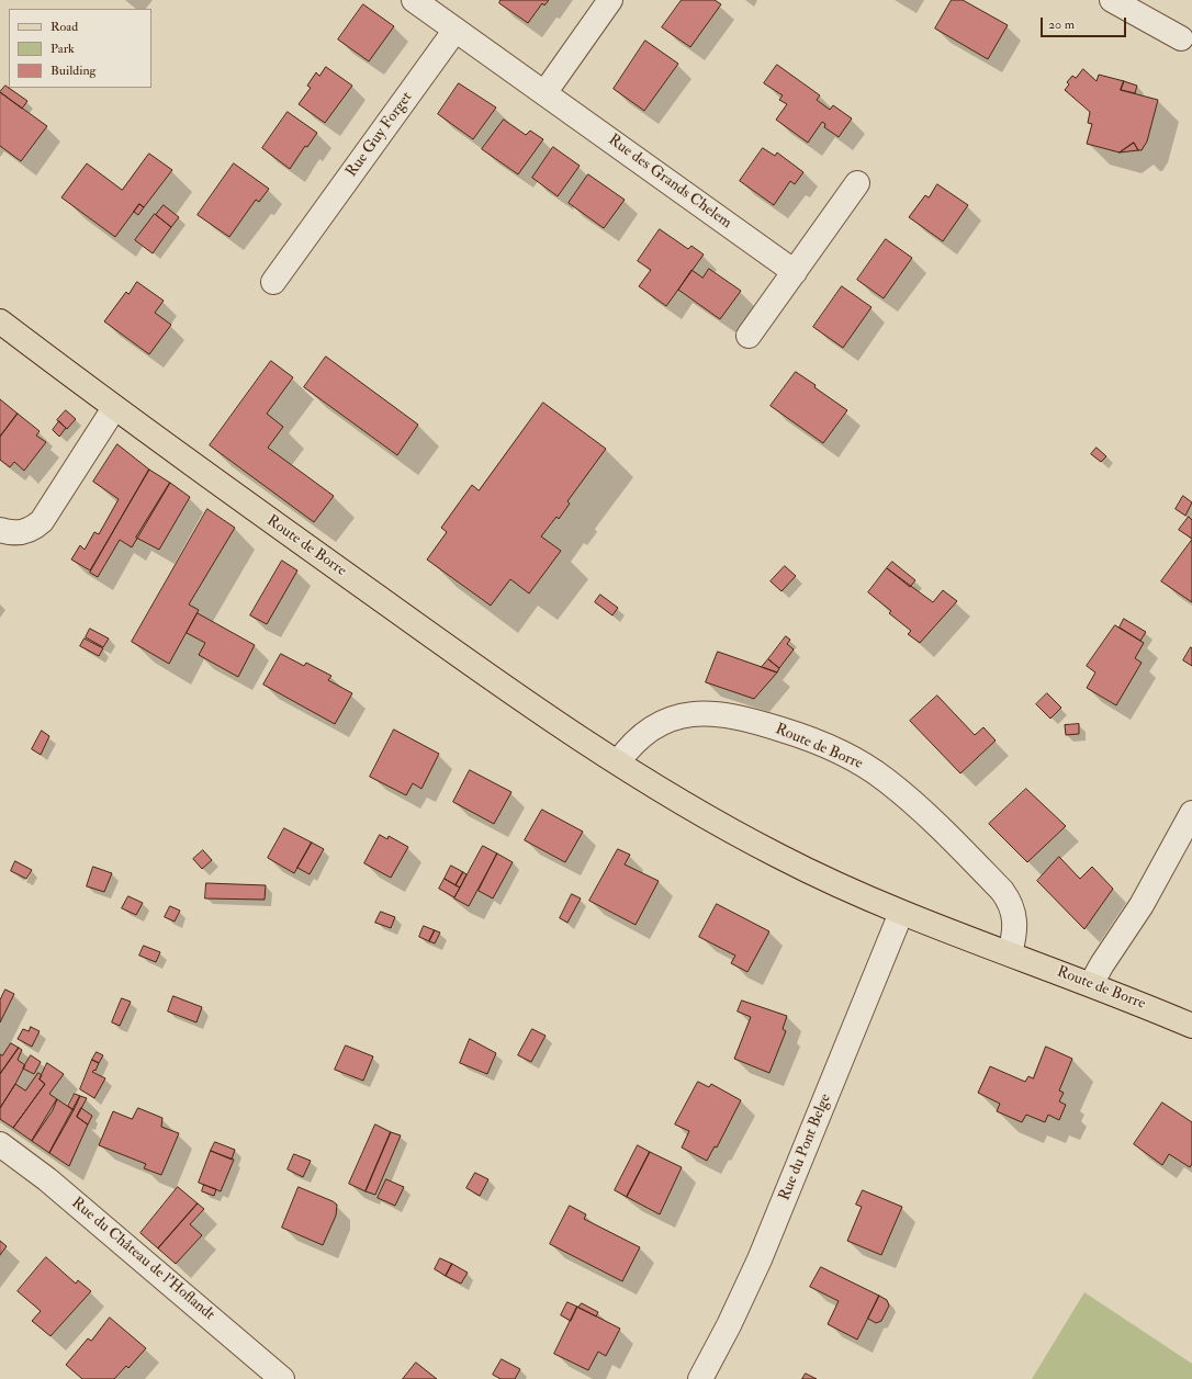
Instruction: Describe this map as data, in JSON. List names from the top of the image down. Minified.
{"streets":{"main road":["Route de Borre"],"street":["Rue Guy Forget","Rue des Grands Chelem","Rue du Pont Belge","Rue du Château de l'Hoflandt"]},"crossings":[["Rue Guy Forget","Rue des Grands Chelem"],["Route de Borre","Rue du Pont Belge"]],"legend":["Road","Park","Building"],"scale_bar":"20 m"}
